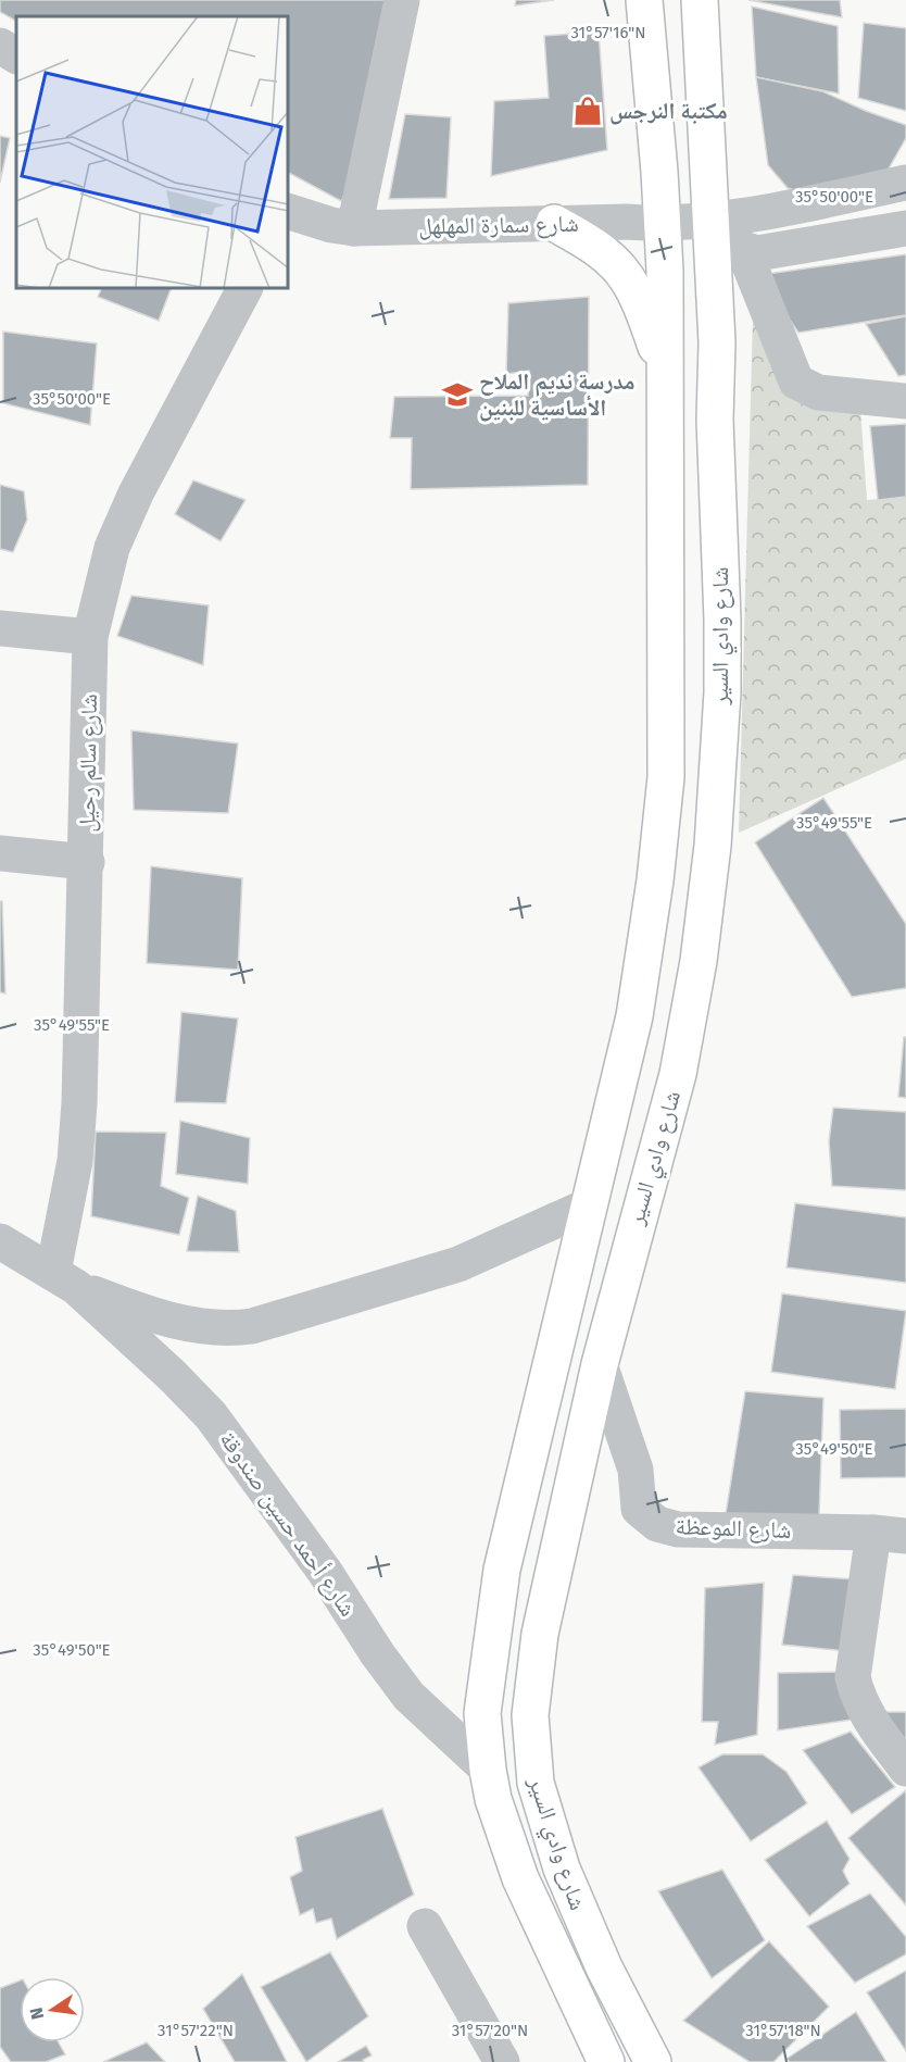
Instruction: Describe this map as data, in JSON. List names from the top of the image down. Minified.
{"streets":{"main road":["شارع وادي السير"],"street":["شارع سمارة المهلهل","شارع سالم رحيل","شارع أحمد حسين صندوقة","شارع الموعظة"]},"crossings":[["شارع سمارة المهلهل","شارع وادي السير"],["شارع وادي السير","شارع أحمد حسين صندوقة"],["شارع وادي السير","شارع الموعظة"],["شارع سالم رحيل","شارع أحمد حسين صندوقة"]],"places":{"shop":["مكتبة النرجس"],"school or university":["مدرسة نديم الملاح الأساسية للبنين"]},"north":"left","coordinates":["31°57'16\"N","35°50'00\"E","35°49'55\"E","35°49'50\"E","31°57'22\"N","31°57'20\"N","31°57'18\"N"]}
